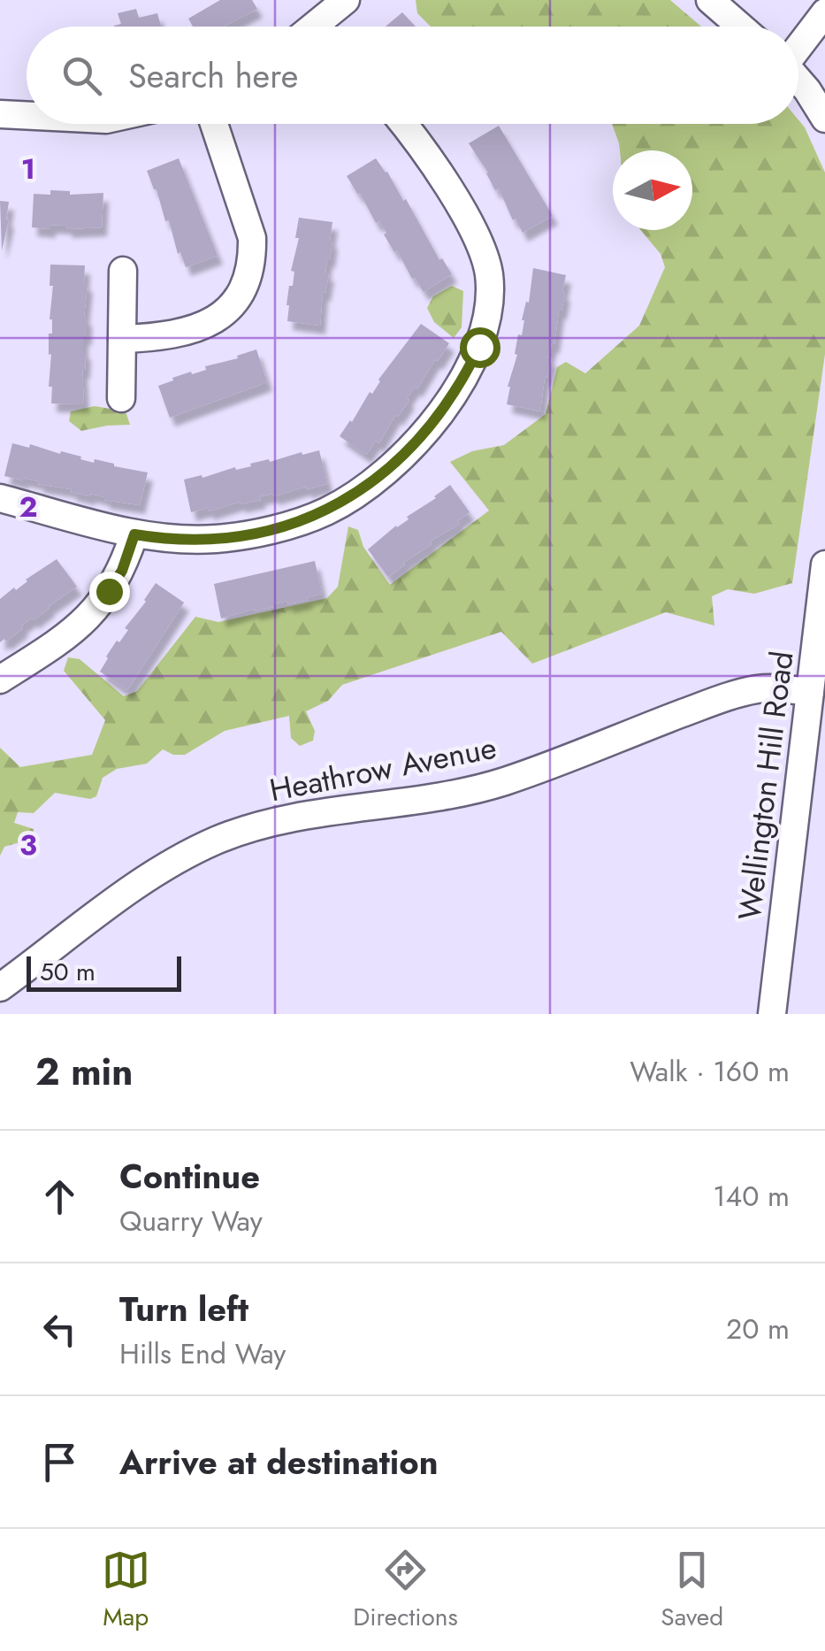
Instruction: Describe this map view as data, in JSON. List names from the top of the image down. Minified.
{"streets":{"street":["Heathrow Avenue","Wellington Hill Road"]},"crossings":[["Heathrow Avenue","Wellington Hill Road"]],"scale_bar":"50 m","north":"right","page":{"search":"Search here","scale":"50 m","heading":["2 min","Walk · 160 m"],"list":[["Continue","Quarry Way","140 m"],["Turn left","Hills End Way","20 m"],"Arrive at destination"],"nav":["Map","Directions","Saved"]},"grid":{"rows":["1","2","3"]}}
